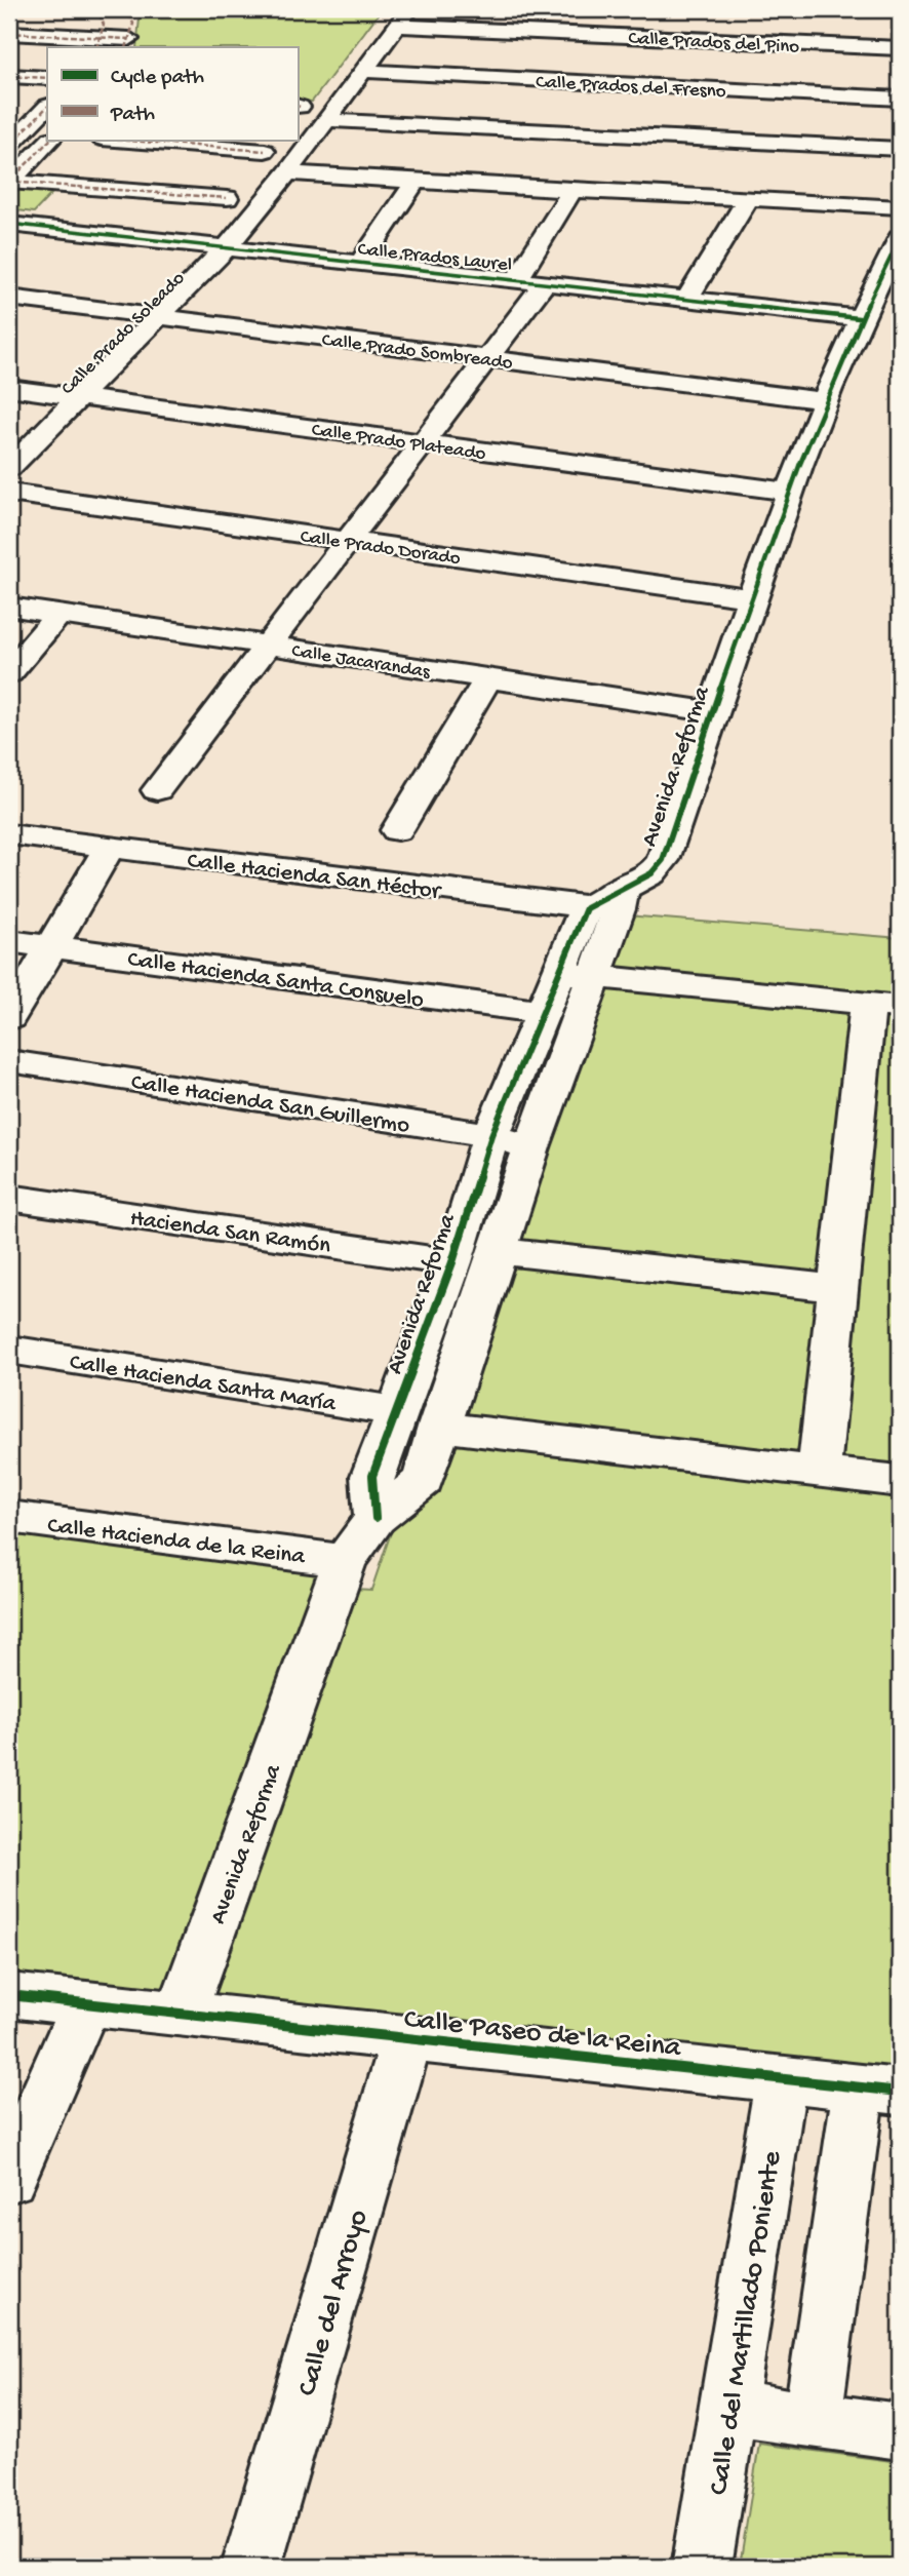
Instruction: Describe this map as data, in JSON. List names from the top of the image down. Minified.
{"streets":{"street":["Calle Prados del Pino","Calle Prados del Fresno","Calle Prados Laurel","Calle Prado Soleado","Calle Prado Sombreado","Calle Prado Plateado","Calle Prado Dorado","Calle Jacarandas","Avenida Reforma","Calle Hacienda San Héctor","Calle Hacienda Santa Consuelo","Calle Hacienda San Guillermo","Hacienda San Ramón","Calle Hacienda Santa María","Calle Hacienda de la Reina","Calle Paseo de la Reina","Calle del Arroyo","Calle del Martillado Poniente"]},"crossings":[["Calle Prados del Pino","Calle Prado Soleado"],["Calle Prados del Fresno","Calle Prado Soleado"],["Calle Prados Laurel","Calle Prado Soleado"],["Calle Prados Laurel","Avenida Reforma"],["Calle Prado Soleado","Calle Prado Sombreado"],["Calle Prado Soleado","Calle Prado Plateado"],["Calle Prado Sombreado","Avenida Reforma"],["Calle Prado Plateado","Avenida Reforma"],["Calle Prado Dorado","Avenida Reforma"],["Calle Jacarandas","Avenida Reforma"],["Avenida Reforma","Calle Hacienda San Héctor"],["Avenida Reforma","Calle Hacienda Santa Consuelo"],["Avenida Reforma","Calle Hacienda San Guillermo"],["Avenida Reforma","Hacienda San Ramón"],["Avenida Reforma","Calle Hacienda Santa María"],["Avenida Reforma","Calle Hacienda de la Reina"],["Avenida Reforma","Calle Paseo de la Reina"],["Calle Paseo de la Reina","Calle del Arroyo"],["Calle Paseo de la Reina","Calle del Martillado Poniente"]],"legend":["Cycle path","Path"]}
